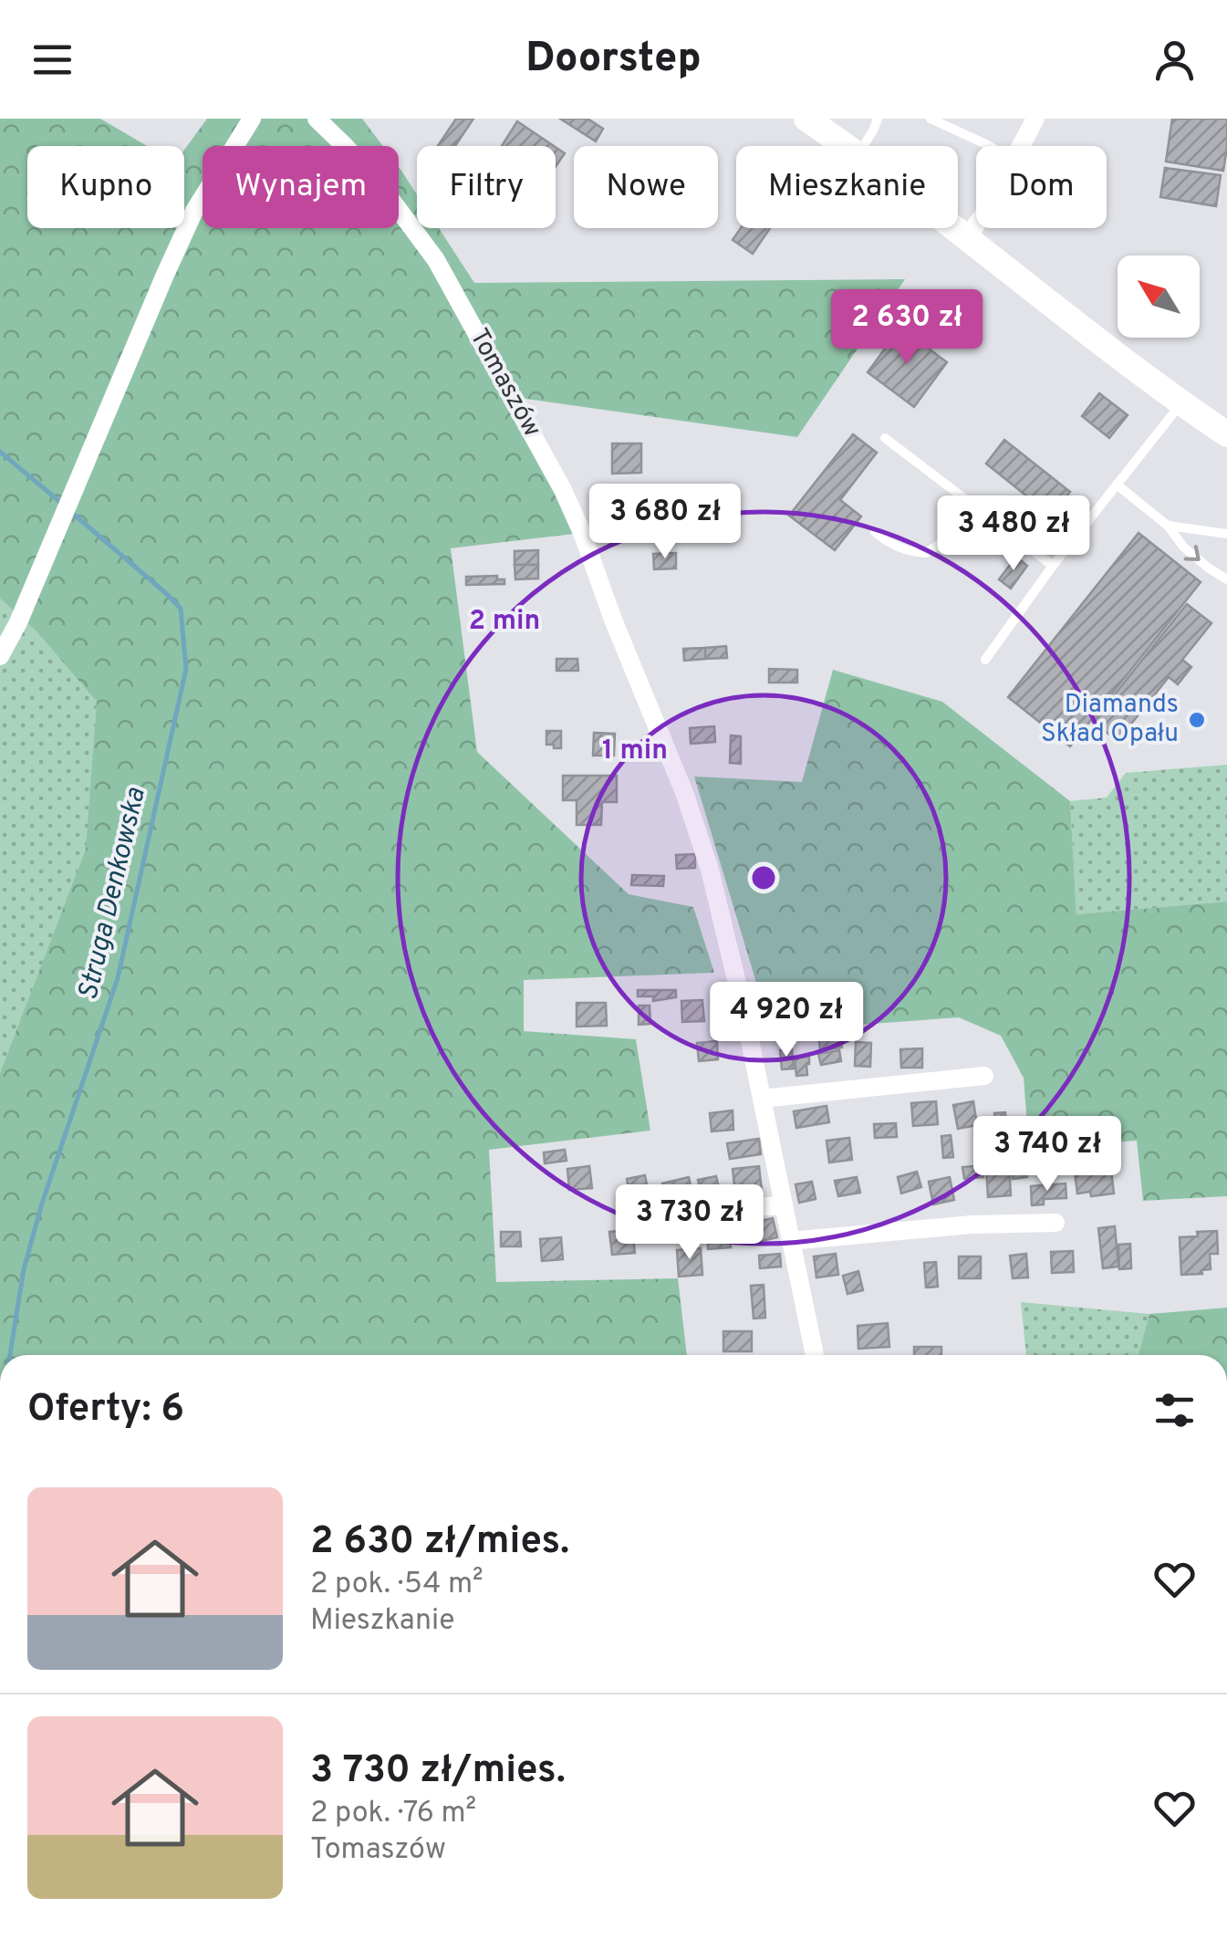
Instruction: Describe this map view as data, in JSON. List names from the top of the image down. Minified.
{"streets":{"street":["Tomaszów"]},"water":["Struga Denkowska"],"places":["Diamands Skład Opału"],"north":"top left","page":{"header":"Doorstep","chip":["Kupno","Wynajem","Filtry","Nowe","Mieszkanie","Dom"],"price":["2 630 zł","3 680 zł","3 480 zł","4 920 zł","3 740 zł","3 730 zł"],"heading":"Oferty: 6","list":[{"name":"2 630 zł/mies.","note":"2 pok. · 54 m² · Mieszkanie"},{"name":"3 730 zł/mies.","note":"2 pok. · 76 m² · Tomaszów"}]},"rings":["2 min","1 min"]}
